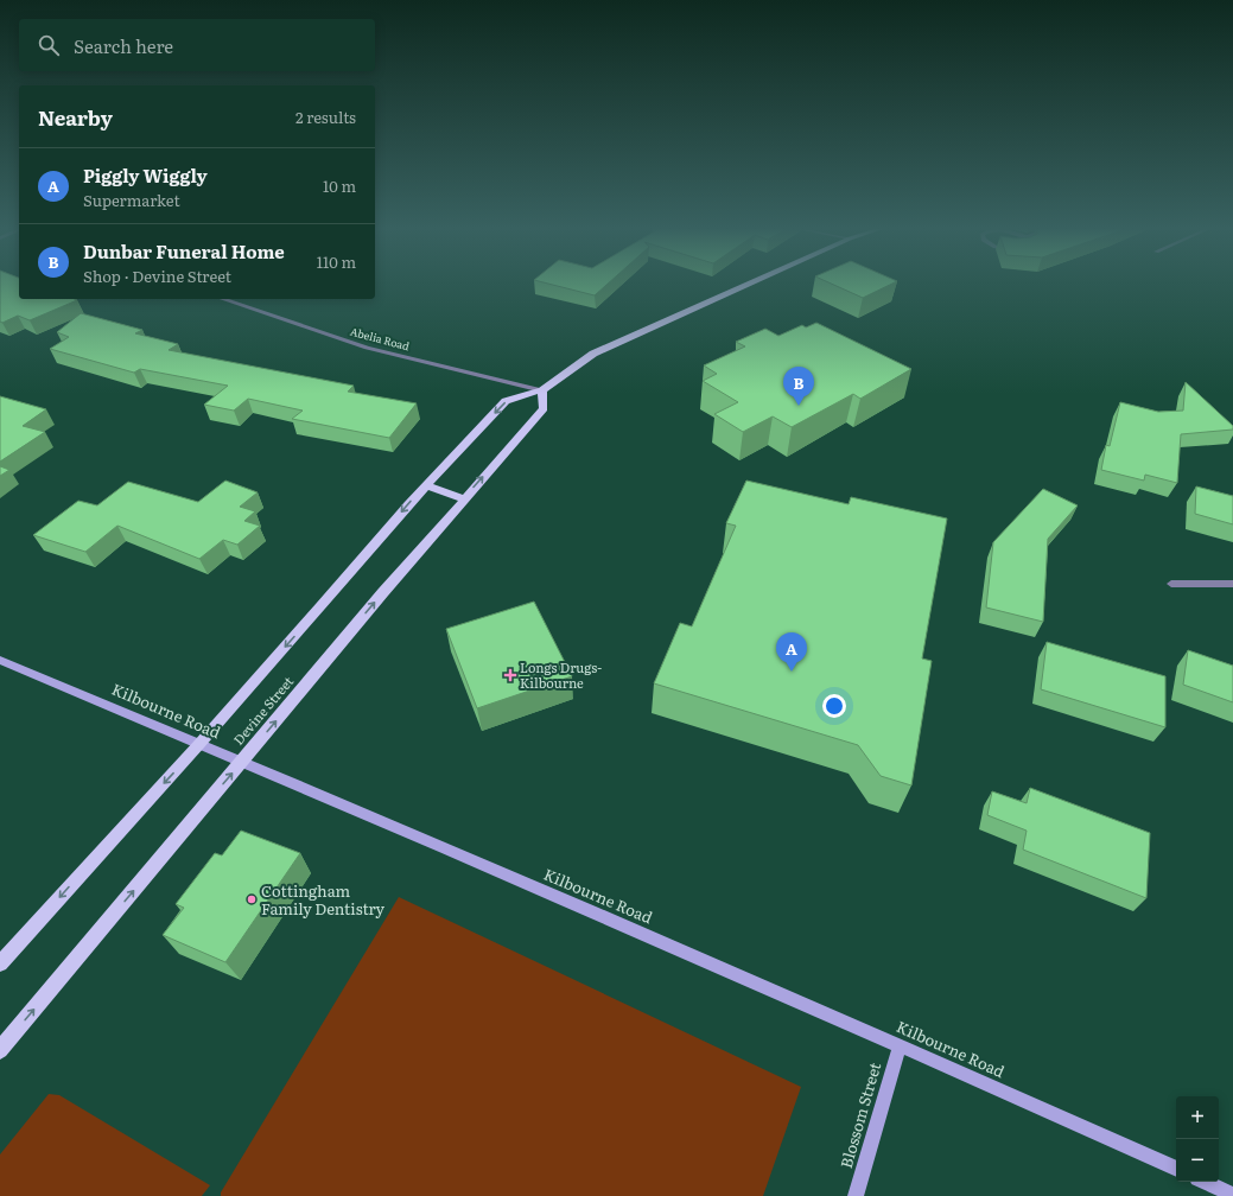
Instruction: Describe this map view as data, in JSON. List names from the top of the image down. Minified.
{"streets":{"main road":["Devine Street"],"street":["Abelia Road","Kilbourne Road","Blossom Street"]},"crossings":[["Abelia Road","Devine Street"],["Kilbourne Road","Devine Street"],["Kilbourne Road","Blossom Street"]],"places":{"health":["Longs Drugs- Kilbourne"],"other":["Cottingham Family Dentistry"]},"page":{"search":"Search here","heading":["Nearby","2 results"],"list":[{"mark":"A","name":"Piggly Wiggly","note":"Supermarket","value":"10 m"},{"mark":"B","name":"Dunbar Funeral Home","note":"Shop · Devine Street","value":"110 m"}],"pins":["B","A"],"map_buttons":["+","−"]}}
